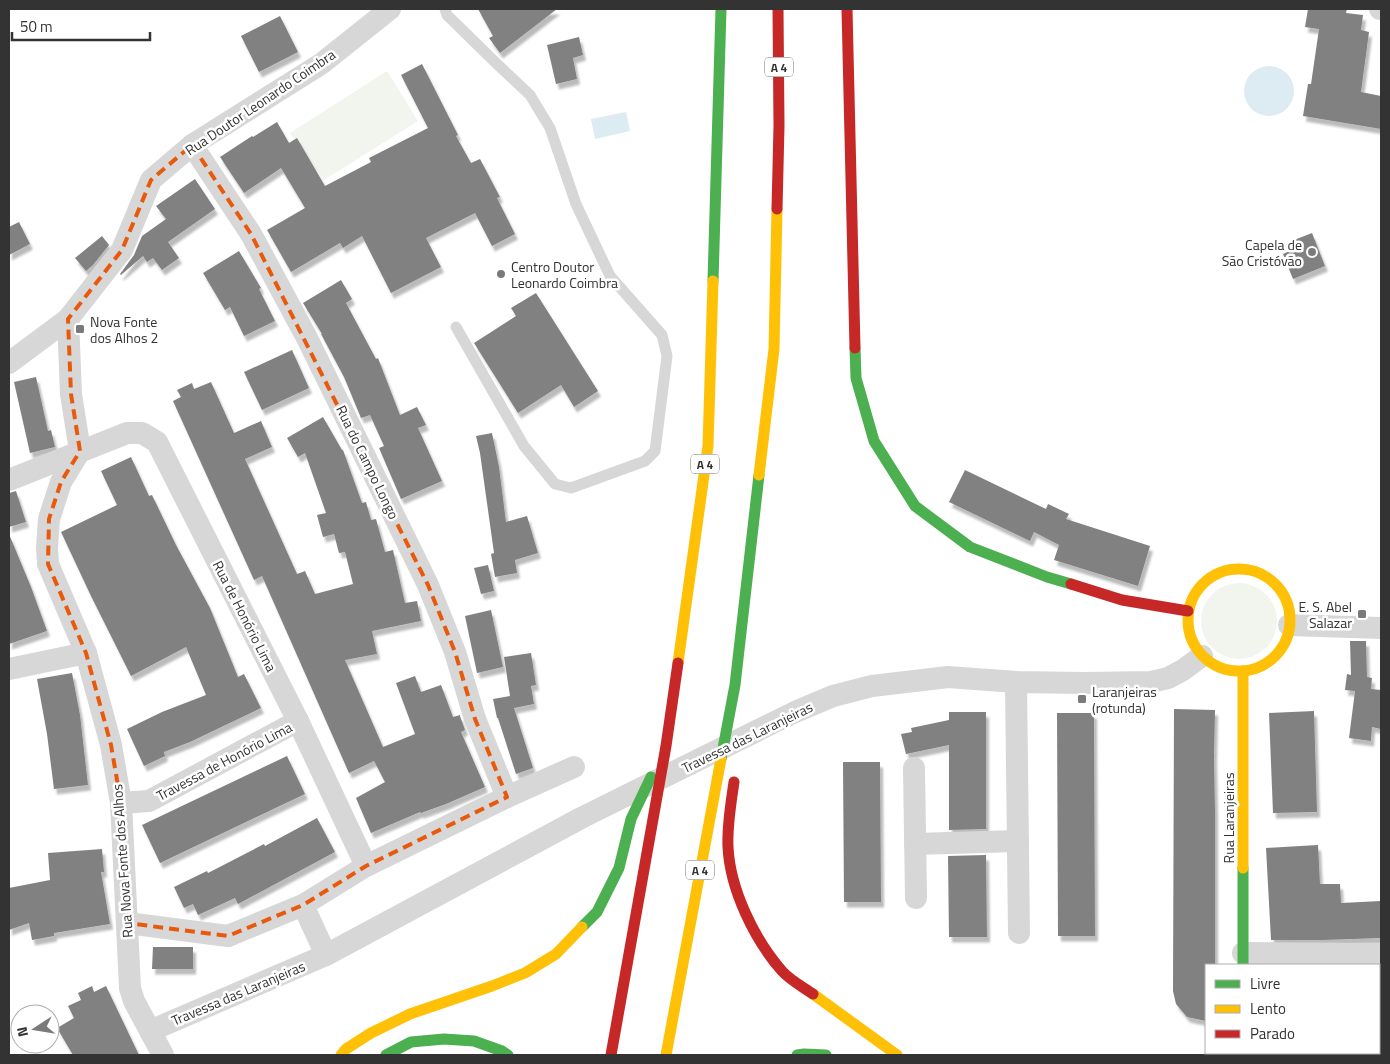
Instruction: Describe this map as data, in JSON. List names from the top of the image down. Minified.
{"streets":{"main road":["A 4","Rua Laranjeiras"],"street":["Rua Doutor Leonardo Coimbra","Rua do Campo Longo","Rua de Honório Lima","Travessa das Laranjeiras","Travessa de Honório Lima","Rua Nova Fonte dos Alhos"]},"crossings":[["Rua Doutor Leonardo Coimbra","Rua do Campo Longo"],["Rua de Honório Lima","Travessa de Honório Lima"],["Rua de Honório Lima","Rua Nova Fonte dos Alhos"],["Travessa das Laranjeiras","Rua Laranjeiras"],["Travessa das Laranjeiras","Rua Nova Fonte dos Alhos"],["Travessa de Honório Lima","Rua Nova Fonte dos Alhos"]],"places":{"other":["Capela de São Cristóvão","Centro Doutor Leonardo Coimbra"],"transit":["Nova Fonte dos Alhos 2","E. S. Abel Salazar","Laranjeiras (rotunda)"]},"legend":["Livre","Lento","Parado"],"scale_bar":"50 m","north":"left"}
